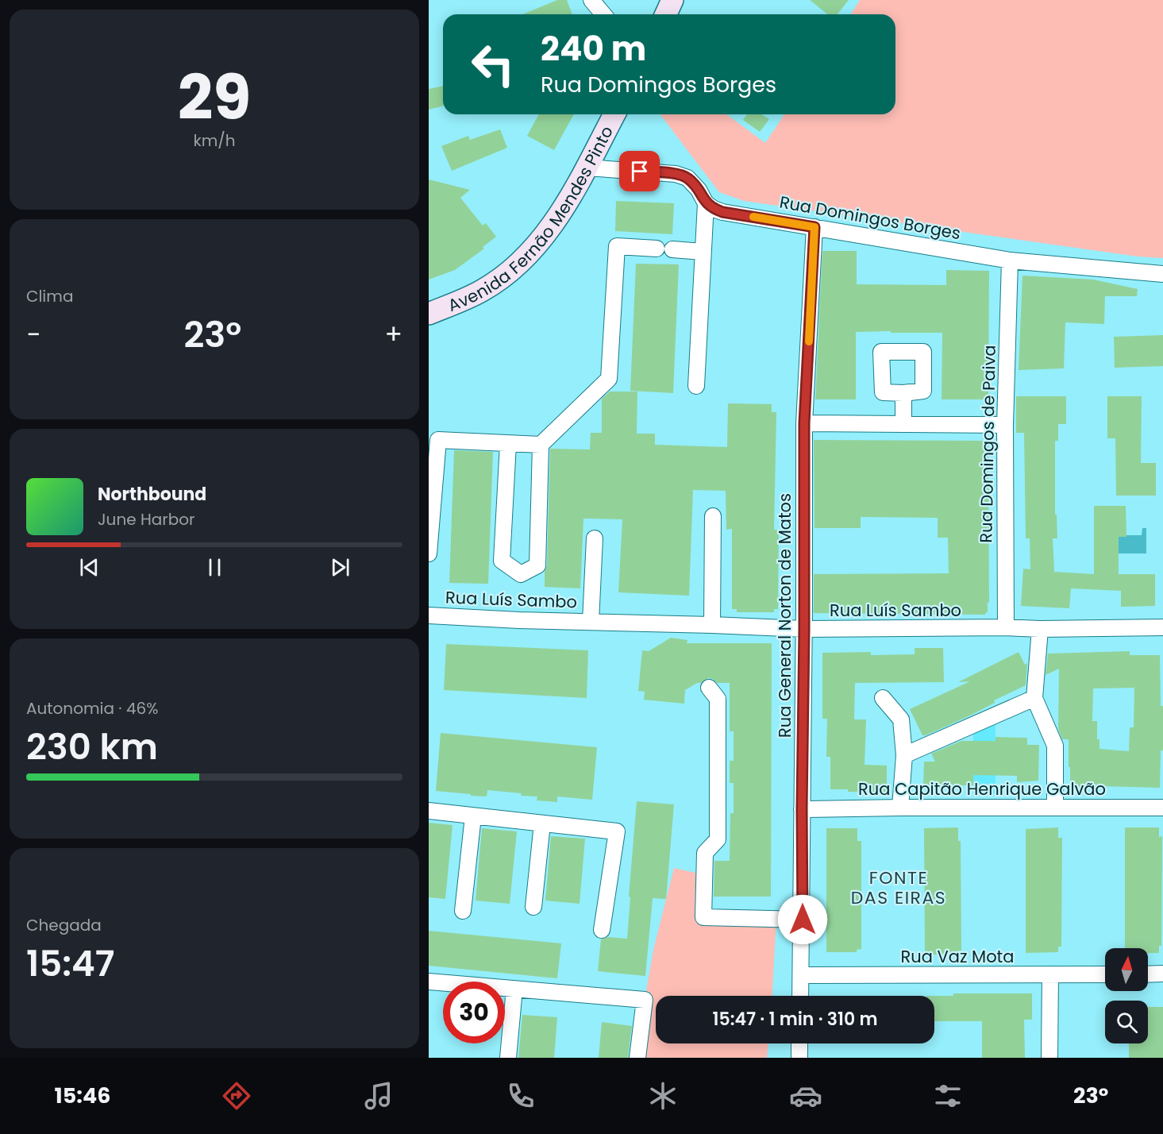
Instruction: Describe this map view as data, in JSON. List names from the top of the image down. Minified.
{"streets":{"main road":["Avenida Fernão Mendes Pinto"],"street":["Rua Domingos Borges","Rua Domingos de Paiva","Rua Luís Sambo","Rua General Norton de Matos","Rua Capitão Henrique Galvão","Rua Vaz Mota"]},"crossings":[["Rua Domingos Borges","Rua Domingos de Paiva"],["Rua Domingos Borges","Rua General Norton de Matos"],["Rua Domingos de Paiva","Rua Luís Sambo"],["Rua Luís Sambo","Rua General Norton de Matos"],["Rua General Norton de Matos","Rua Capitão Henrique Galvão"],["Rua General Norton de Matos","Rua Vaz Mota"]],"districts":["FONTE DAS EIRAS"],"north":"top","page":{"tile":[["29","km/h"],"Clima",["Autonomia · 46%","230 km"],["Chegada","15:47"]],"turn":["240 m","Rua Domingos Borges"],"heat":["−","23°","+"],"song":["Northbound","June Harbor"],"limit":"30","trip":"15:47 · 1 min · 310 m","tabs":["15:46","23°"]}}
